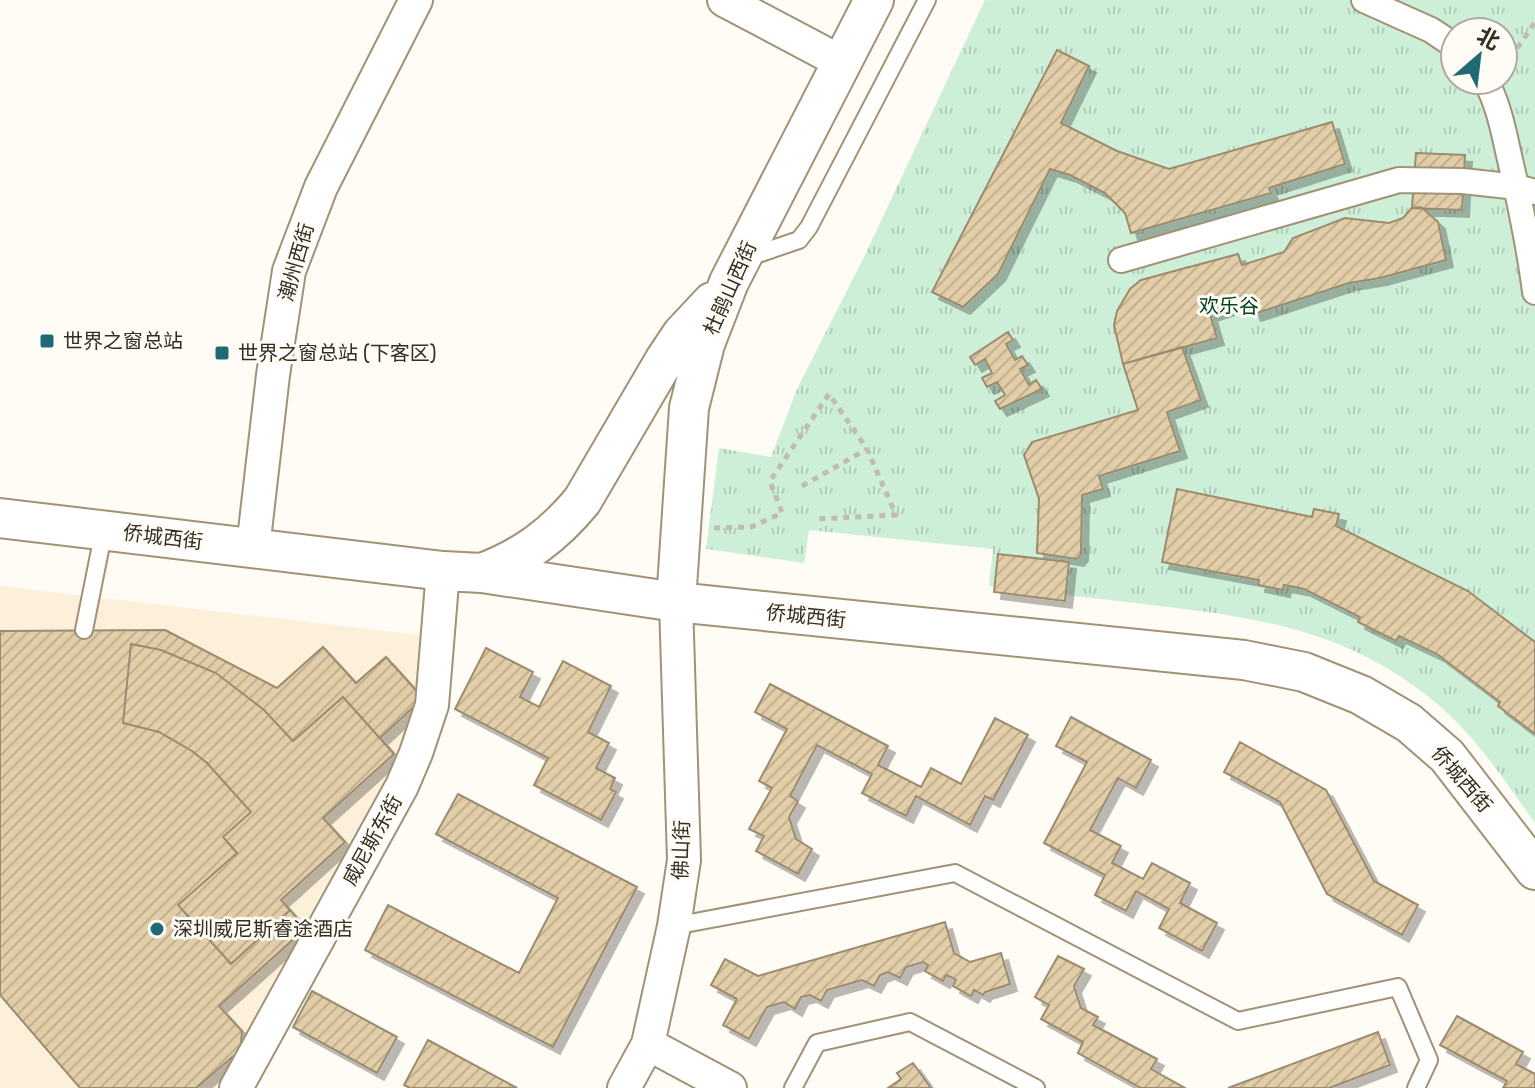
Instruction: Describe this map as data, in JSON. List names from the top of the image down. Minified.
{"streets":{"street":["潮州西街","杜鹃山西街","侨城西街","威尼斯东街","佛山街"]},"crossings":[["潮州西街","侨城西街"],["杜鹃山西街","侨城西街"],["杜鹃山西街","佛山街"],["侨城西街","威尼斯东街"],["侨城西街","佛山街"]],"parks":["欢乐谷"],"places":{"transit":["世界之窗总站","世界之窗总站 (下客区)"],"other":["深圳威尼斯睿途酒店"]},"north":"top right"}
